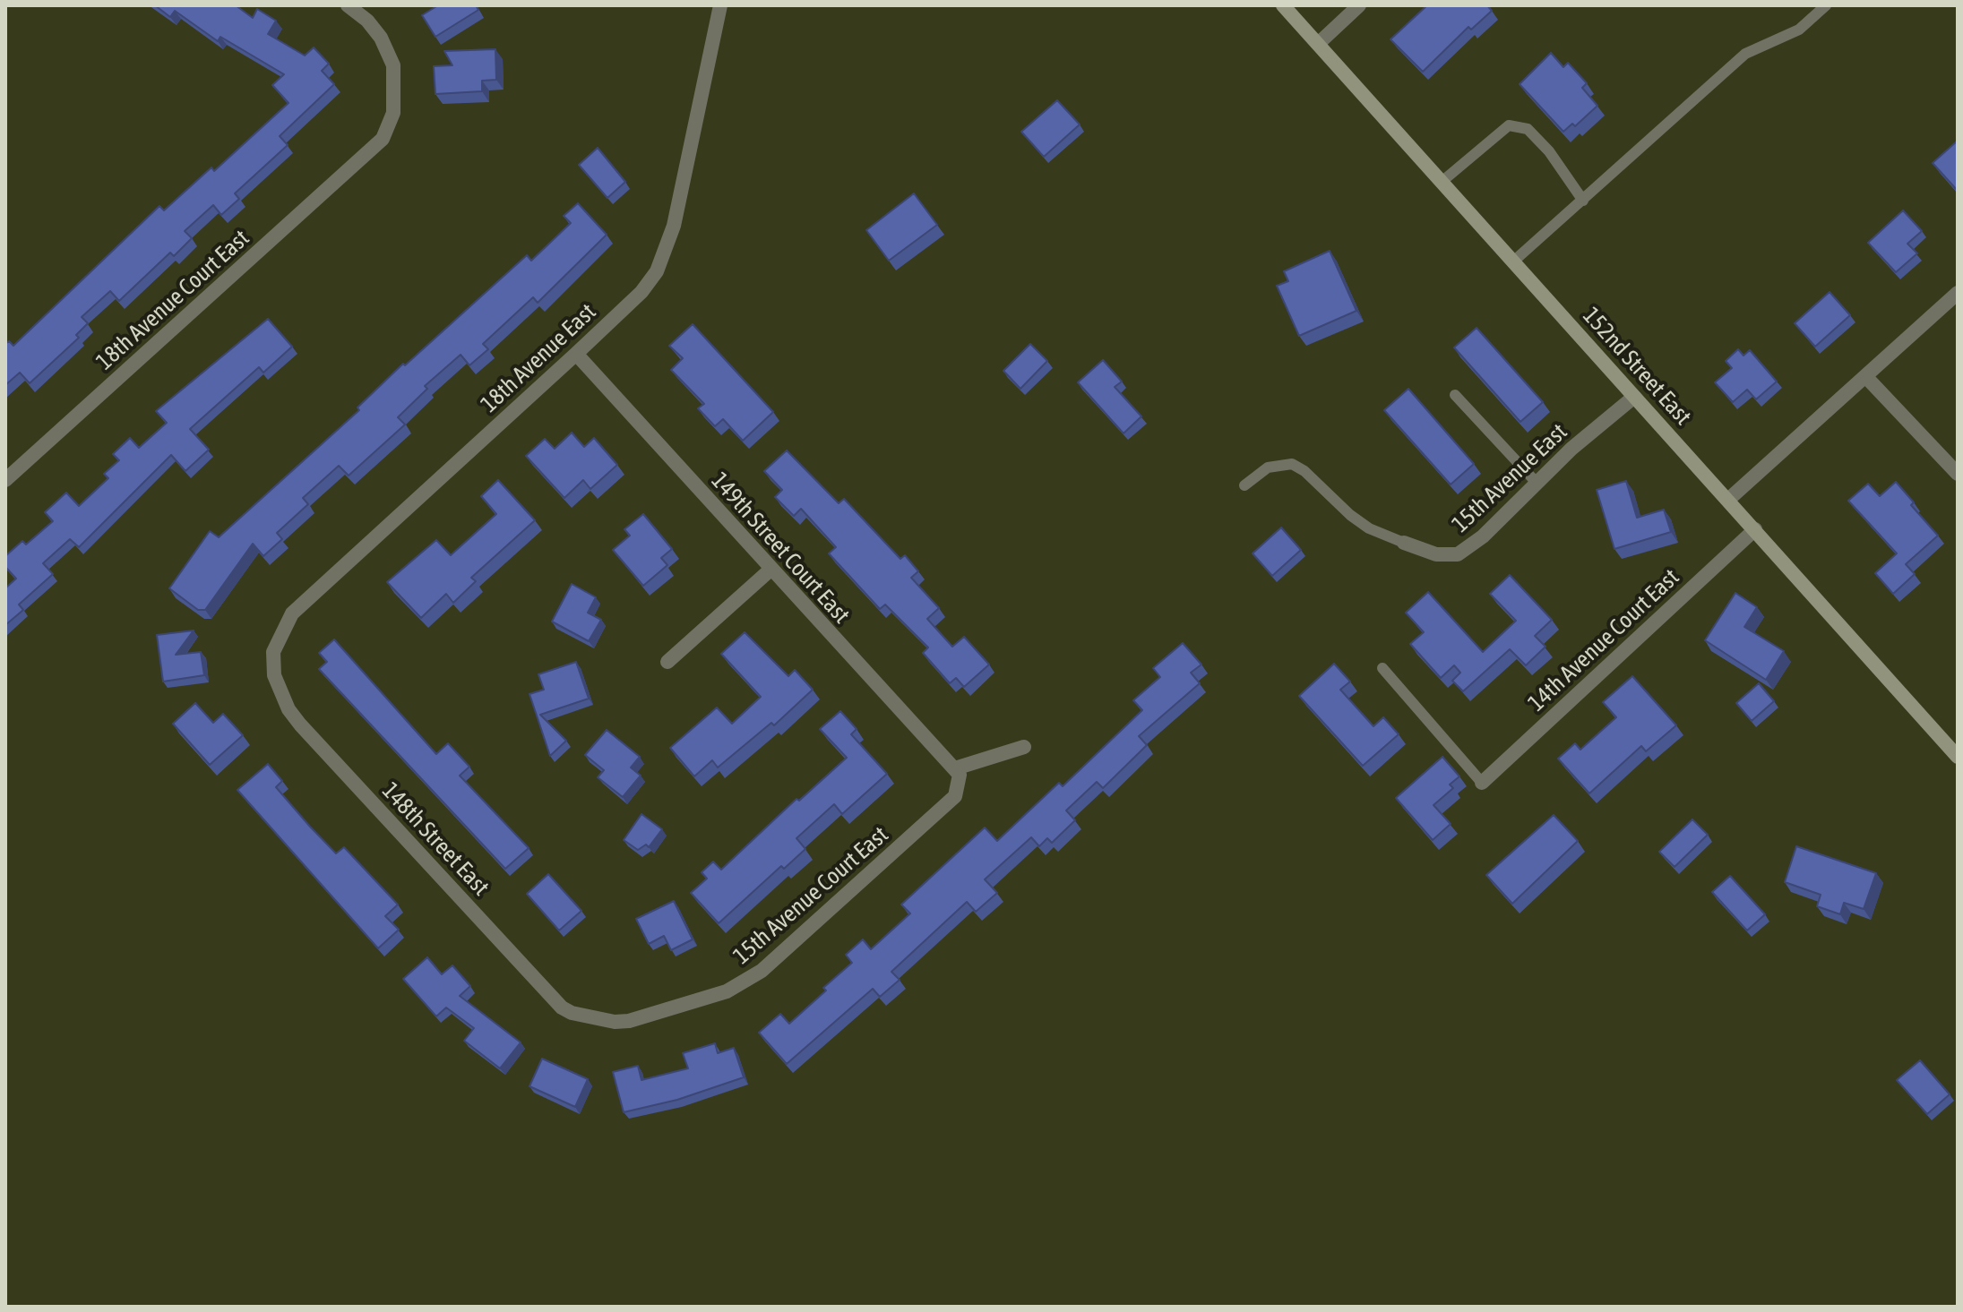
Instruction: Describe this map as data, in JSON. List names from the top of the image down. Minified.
{"streets":{"main road":["152nd Street East"],"street":["18th Avenue Court East","18th Avenue East","15th Avenue East","149th Street Court East","14th Avenue Court East","148th Street East","15th Avenue Court East"]},"crossings":[["18th Avenue East","149th Street Court East"],["18th Avenue East","148th Street East"],["152nd Street East","15th Avenue East"],["152nd Street East","14th Avenue Court East"],["149th Street Court East","15th Avenue Court East"],["148th Street East","15th Avenue Court East"]]}
